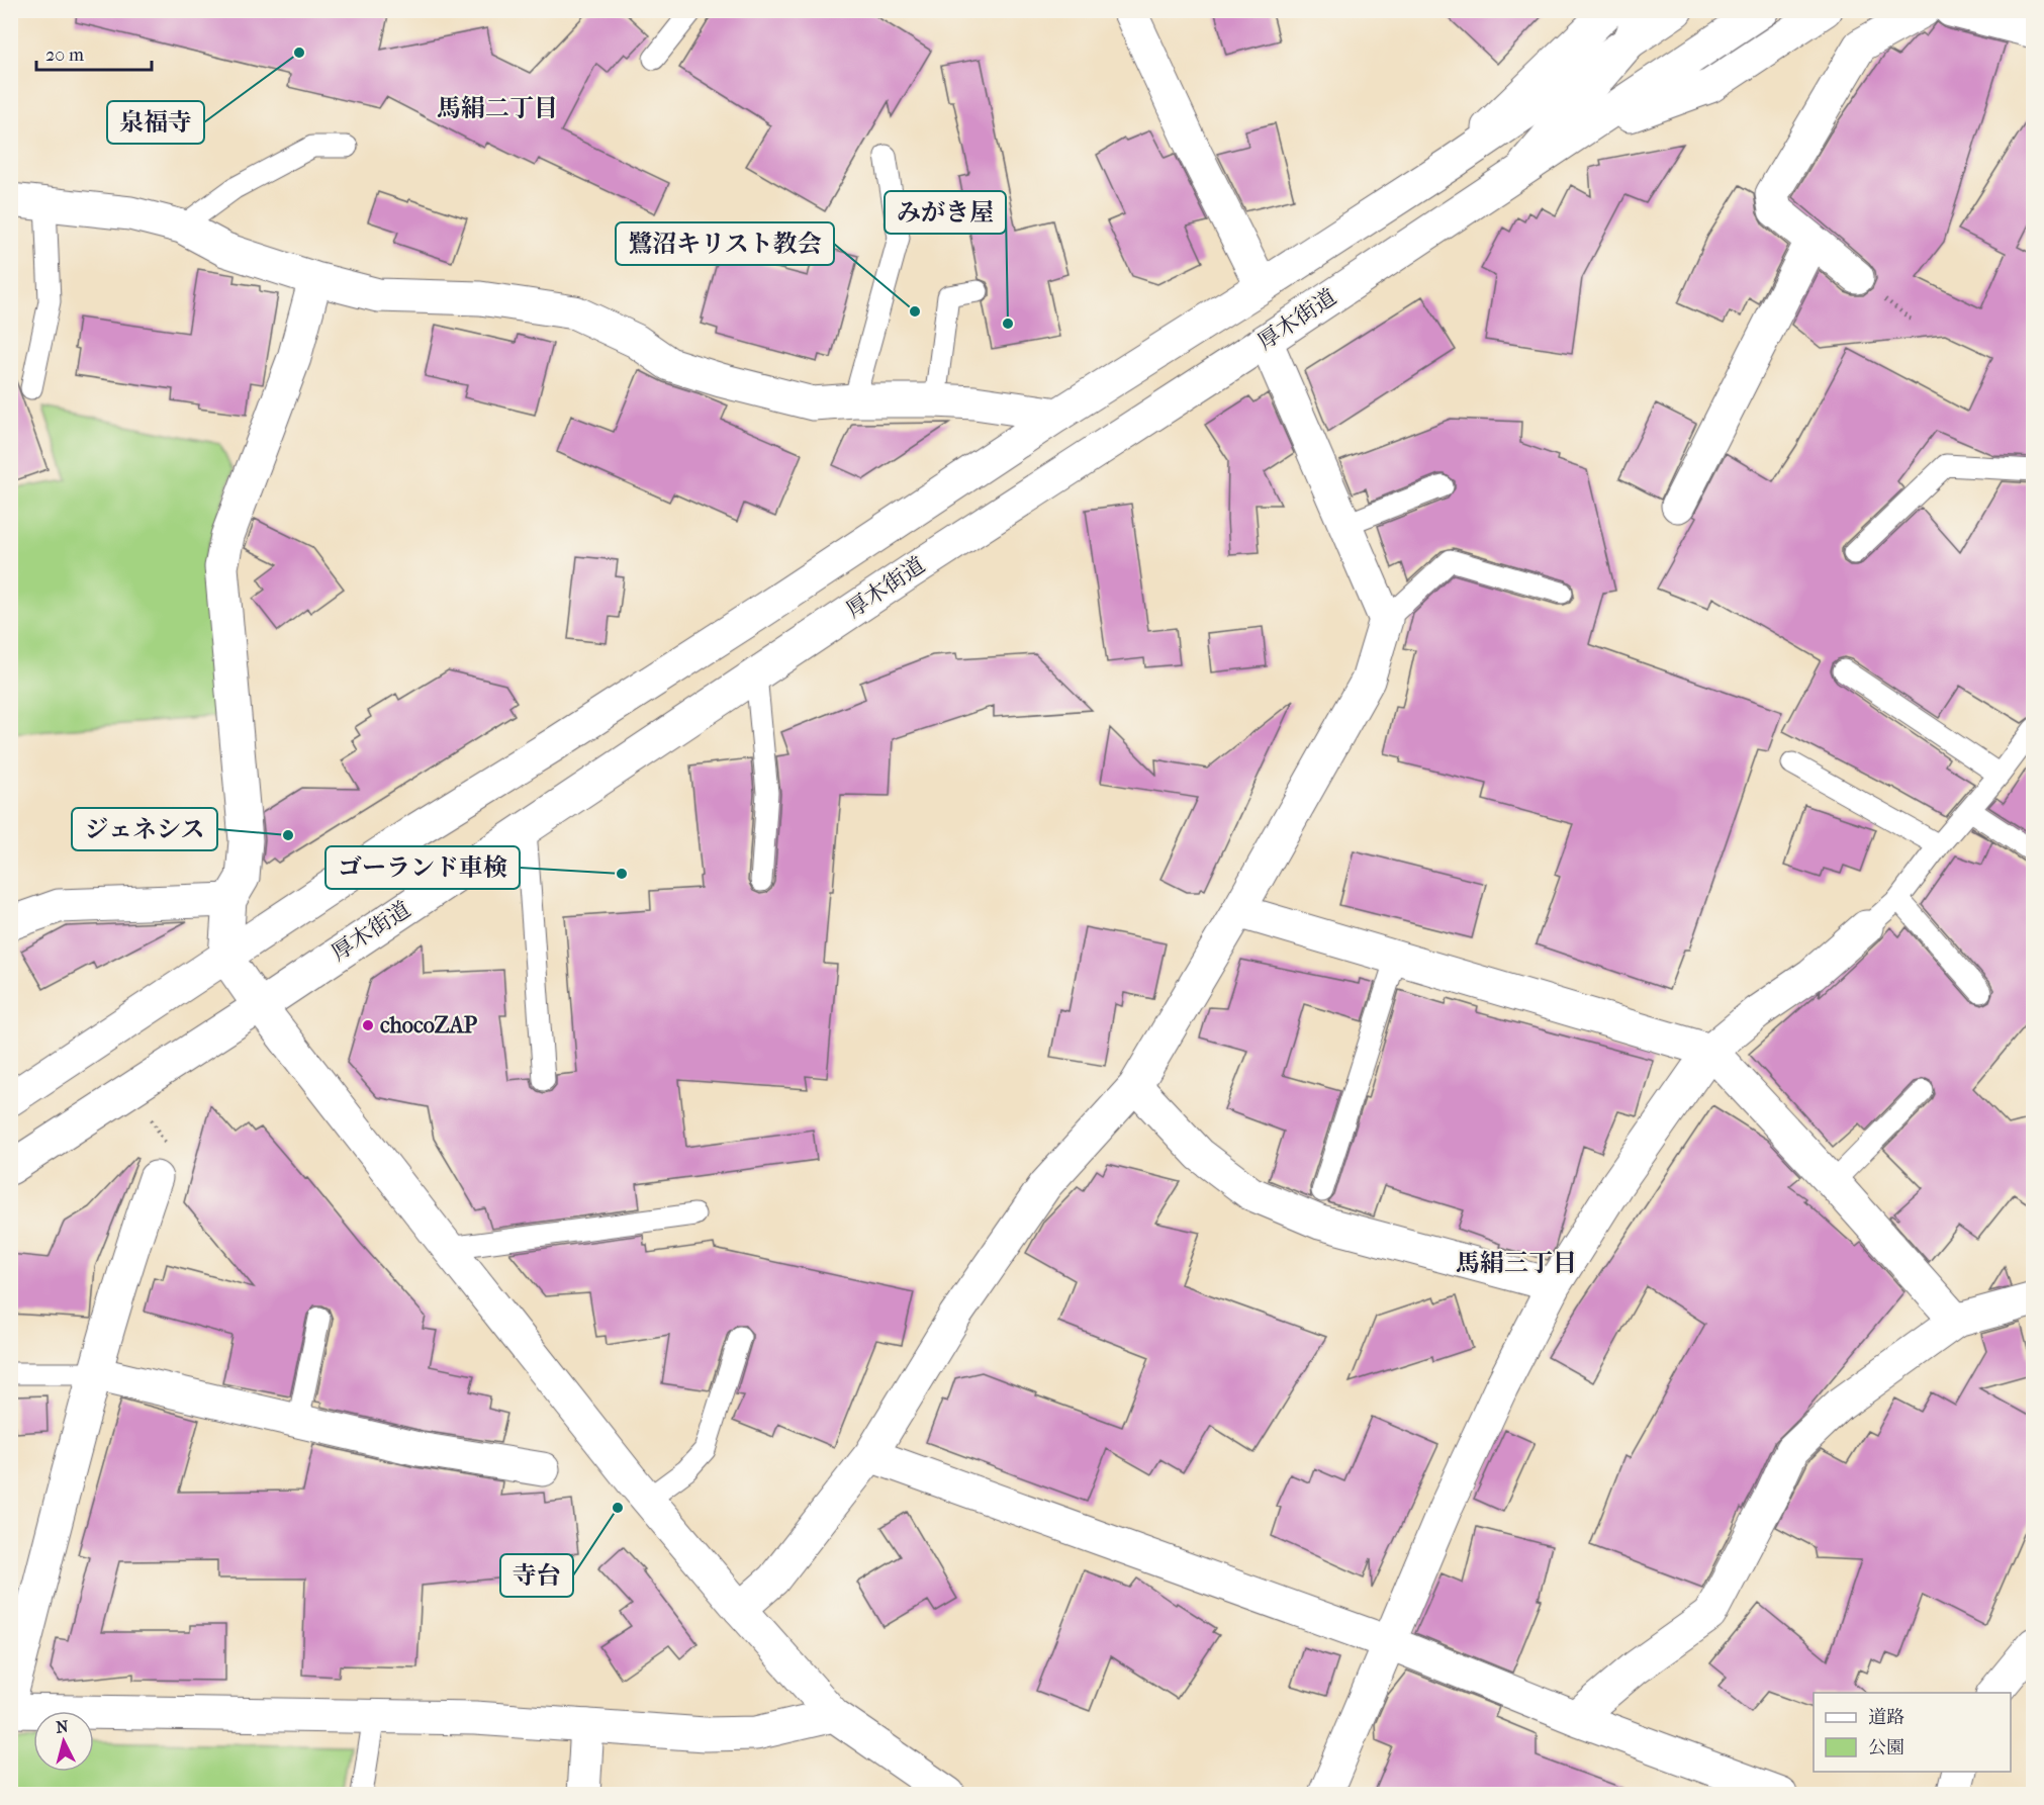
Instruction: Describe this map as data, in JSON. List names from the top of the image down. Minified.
{"streets":{"main road":["厚木街道"]},"districts":["馬絹二丁目","馬絹三丁目"],"places":["泉福寺","鷺沼キリスト教会","みがき屋","ジェネシス","ゴーランド車検","chocoZAP","寺台"],"legend":["道路","公園"],"scale_bar":"20 m","north":"top"}
